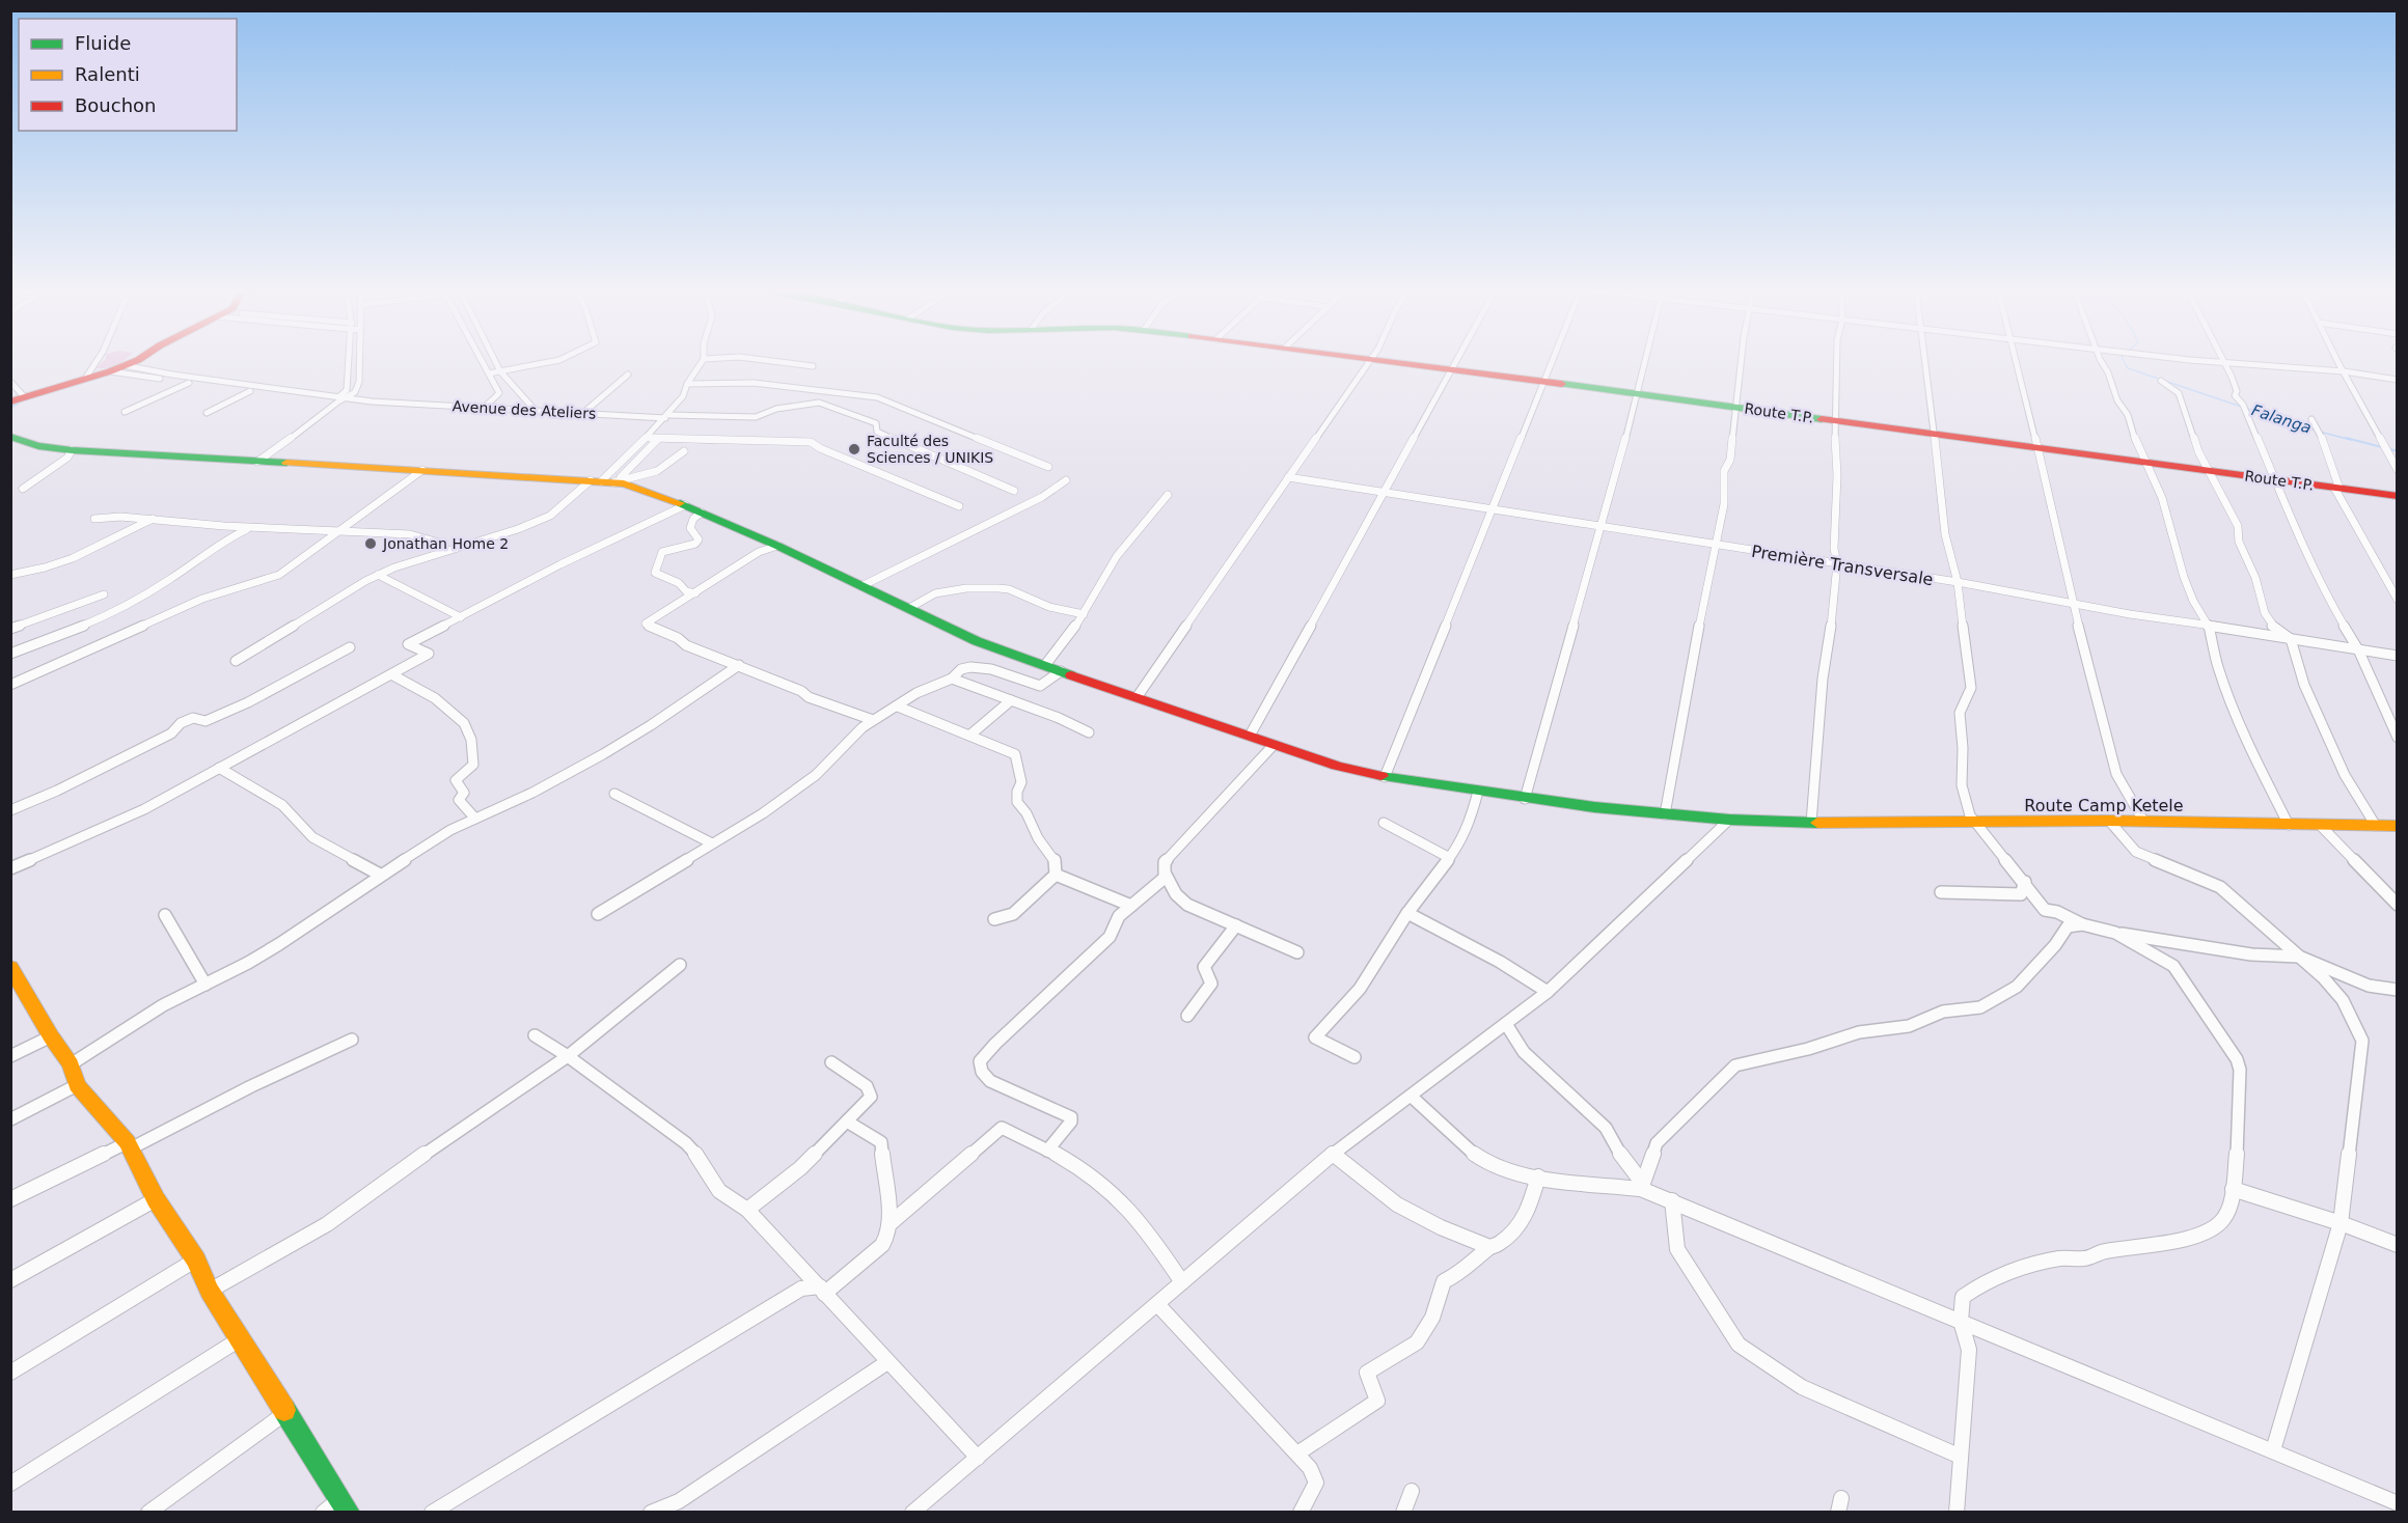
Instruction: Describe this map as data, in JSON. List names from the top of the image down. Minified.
{"streets":{"main road":["Route T.P.","Route Camp Ketele"],"street":["Avenue des Ateliers","Première Transversale"]},"water":["Falanga"],"places":["Faculté des Sciences / UNIKIS","Jonathan Home 2"],"legend":["Fluide","Ralenti","Bouchon"]}
